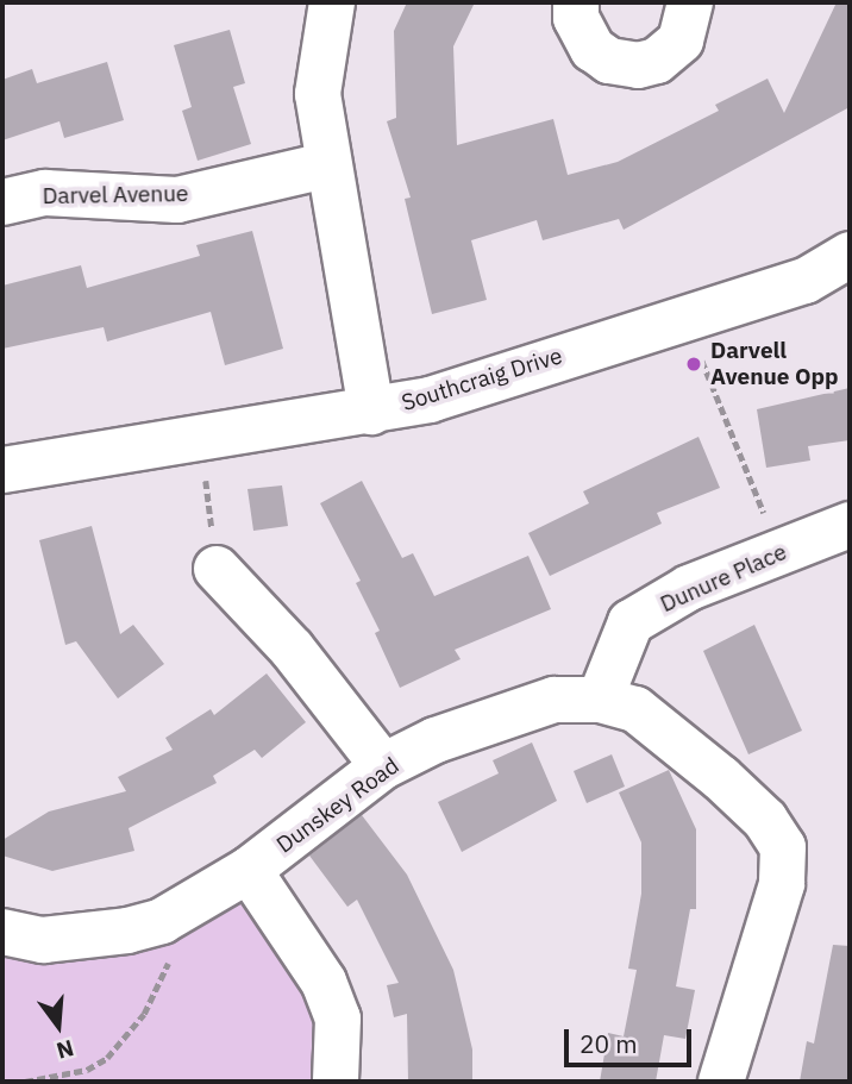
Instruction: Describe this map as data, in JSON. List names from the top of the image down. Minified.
{"streets":{"street":["Darvel Avenue","Southcraig Drive","Dunure Place","Dunskey Road"]},"crossings":[["Dunure Place","Dunskey Road"]],"places":["Darvell Avenue Opp"],"scale_bar":"20 m","north":"bottom"}
